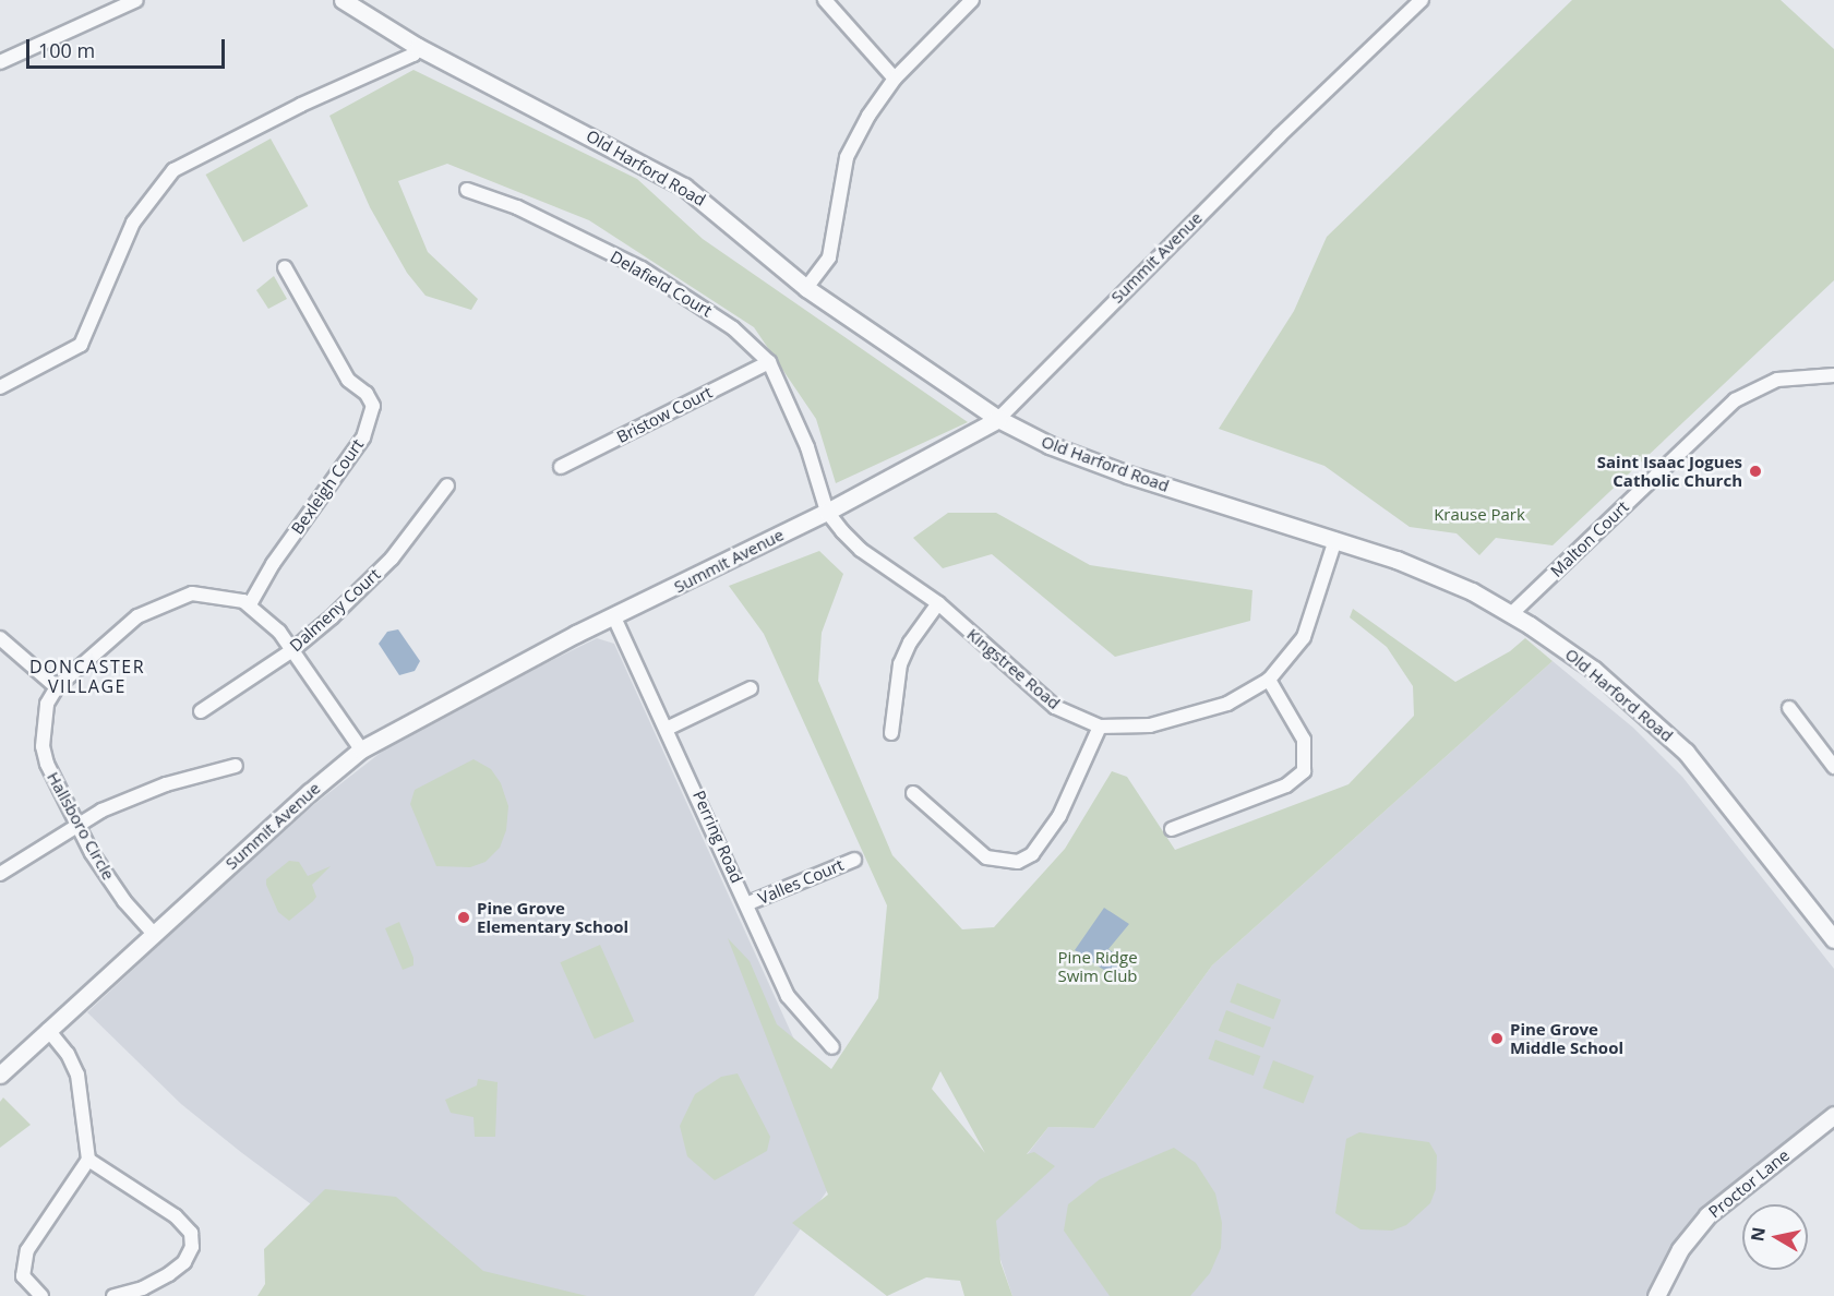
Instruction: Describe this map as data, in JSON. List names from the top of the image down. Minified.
{"streets":{"street":["Old Harford Road","Summit Avenue","Delafield Court","Bristow Court","Bexleigh Court","Malton Court","Dalmeny Court","Kingstree Road","Hallsboro Circle","Perring Road","Valles Court","Proctor Lane"]},"crossings":[["Old Harford Road","Summit Avenue"],["Old Harford Road","Malton Court"],["Old Harford Road","Kingstree Road"],["Summit Avenue","Delafield Court"],["Summit Avenue","Kingstree Road"],["Summit Avenue","Hallsboro Circle"],["Summit Avenue","Perring Road"],["Delafield Court","Bristow Court"],["Delafield Court","Kingstree Road"],["Bexleigh Court","Hallsboro Circle"],["Dalmeny Court","Hallsboro Circle"],["Perring Road","Valles Court"]],"districts":["DONCASTER VILLAGE"],"parks":["Krause Park","Pine Ridge Swim Club"],"places":["Saint Isaac Jogues Catholic Church","Pine Grove Elementary School","Pine Grove Middle School"],"scale_bar":"100 m","north":"left"}
